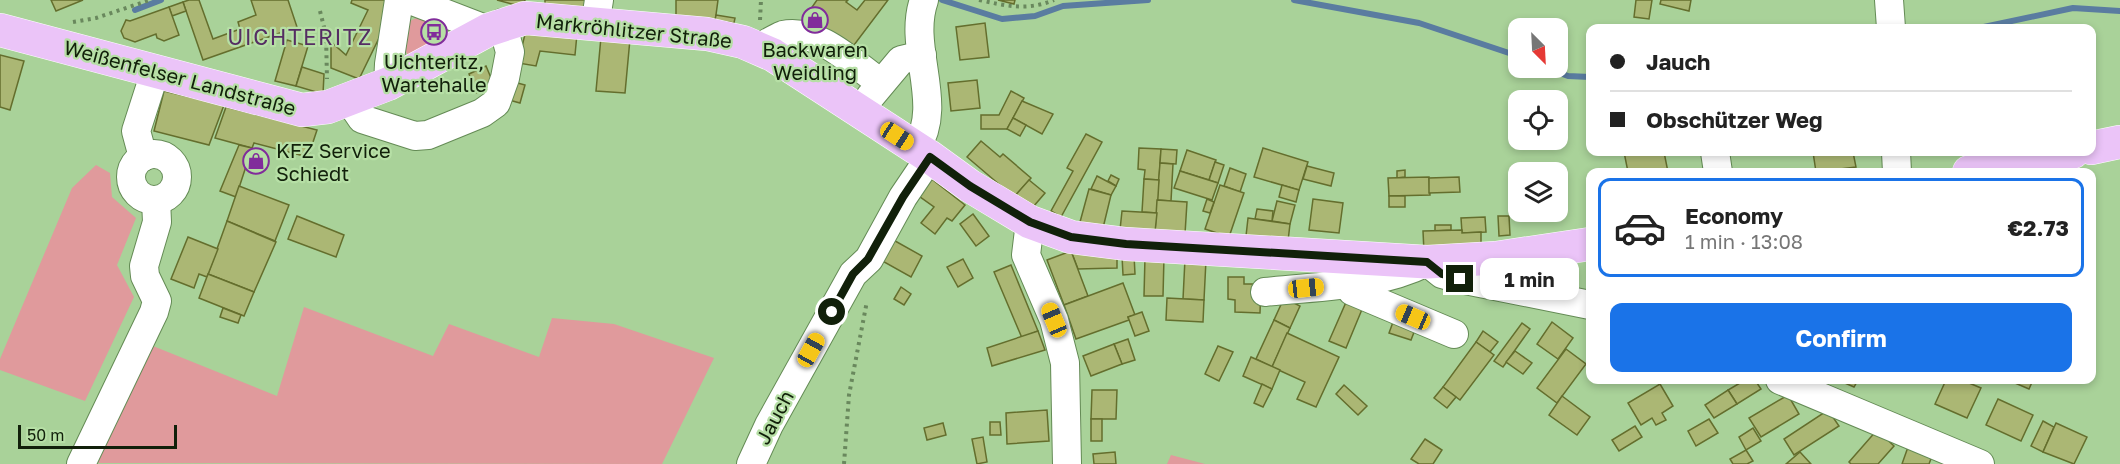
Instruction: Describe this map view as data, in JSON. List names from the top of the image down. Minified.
{"streets":{"main road":["Markröhlitzer Straße","Weißenfelser Landstraße"],"street":["Jauch"]},"crossings":[["Markröhlitzer Straße","Weißenfelser Landstraße"],["Markröhlitzer Straße","Jauch"]],"districts":["UICHTERITZ"],"places":{"shop":["Backwaren Weidling","KFZ Service Schiedt"],"bus stop":["Uichteritz, Wartehalle"]},"scale_bar":"50 m","north":"bottom right","page":{"banner":["Jauch","Obschützer Weg"],"list":[{"name":"Economy","note":"1 min · 13:08","value":"€2.73"}],"bubble":"1 min","buttons":"Confirm","scale":"50 m"}}
